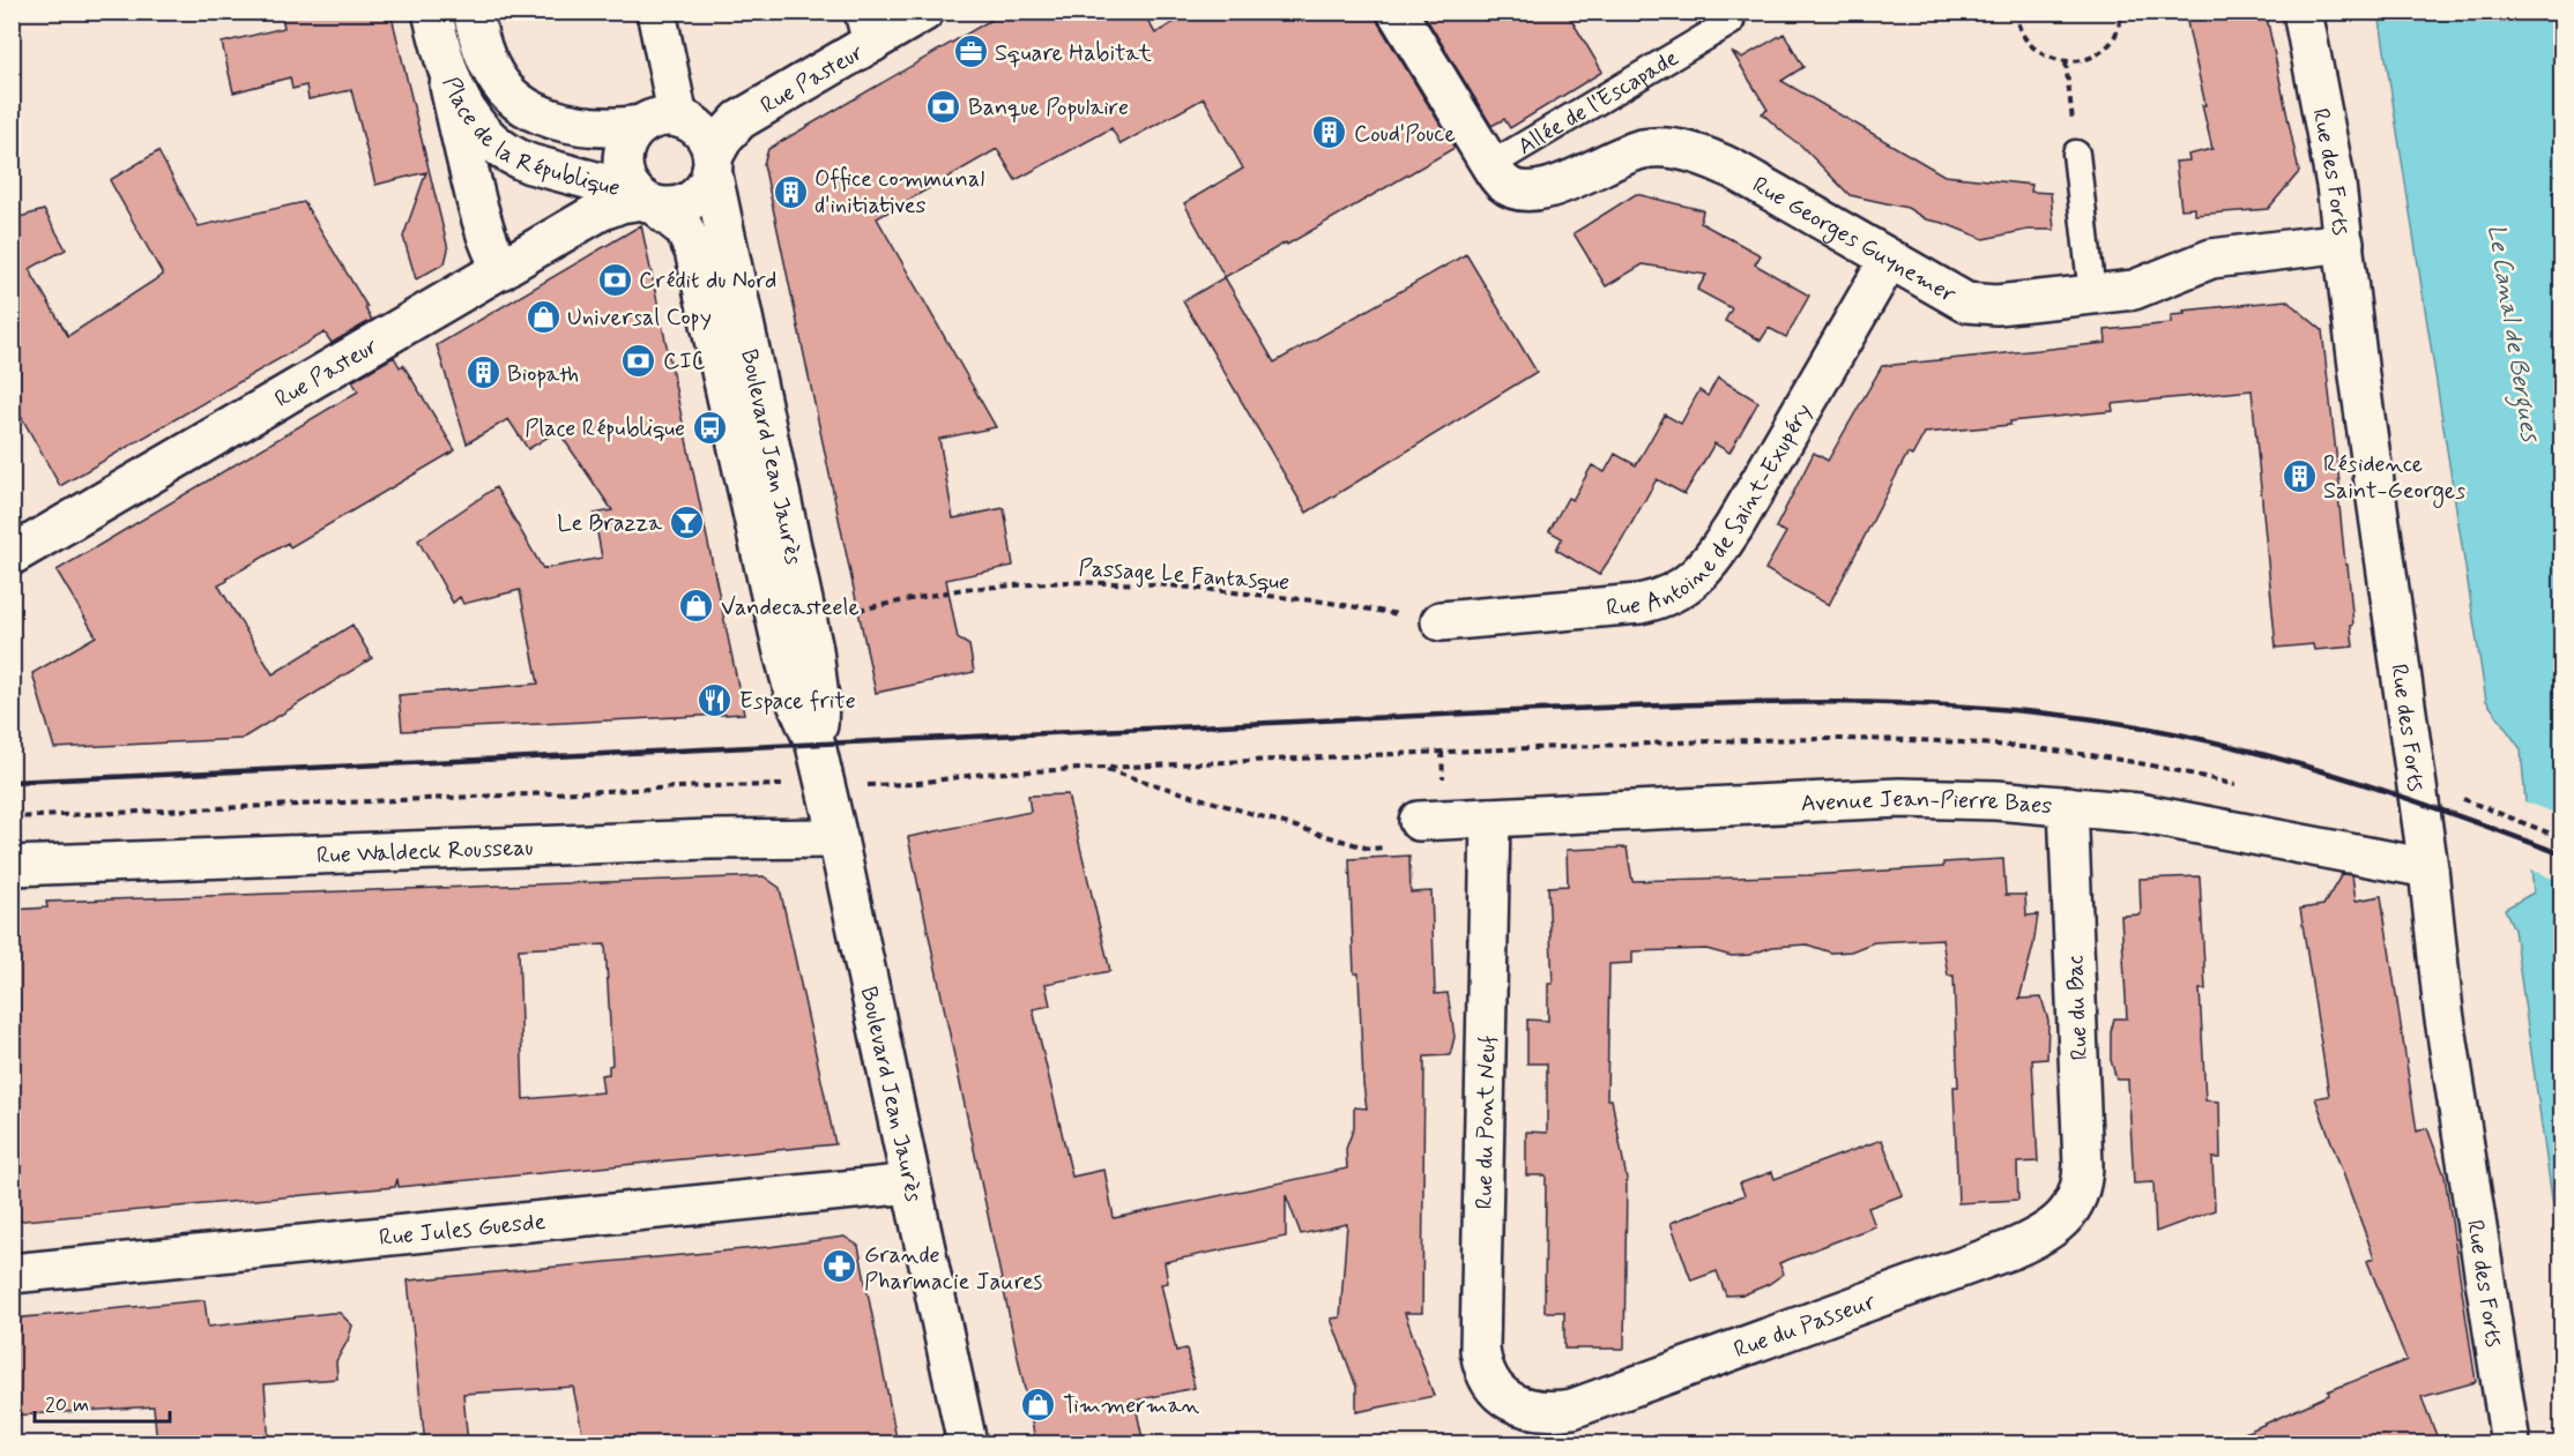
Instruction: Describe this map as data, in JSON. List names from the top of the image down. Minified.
{"streets":{"street":["Rue Pasteur","Place de la République","Rue des Forts","Rue Georges Guynemer","Boulevard Jean Jaurès","Rue Antoine de Saint-Exupéry","Avenue Jean-Pierre Baes","Rue Waldeck Rousseau","Rue du Bac","Rue du Pont Neuf","Rue Jules Guesde","Rue du Passeur"],"lane":["Allée de l'Escapade"],"path":["Passage Le Fantasque"]},"crossings":[["Rue Pasteur","Place de la République"],["Rue Pasteur","Boulevard Jean Jaurès"],["Allée de l'Escapade","Rue Georges Guynemer"],["Place de la République","Boulevard Jean Jaurès"],["Rue des Forts","Rue Georges Guynemer"],["Rue des Forts","Avenue Jean-Pierre Baes"],["Rue Georges Guynemer","Rue Antoine de Saint-Exupéry"],["Boulevard Jean Jaurès","Rue Waldeck Rousseau"],["Boulevard Jean Jaurès","Rue Jules Guesde"],["Rue Antoine de Saint-Exupéry","Passage Le Fantasque"],["Avenue Jean-Pierre Baes","Rue du Bac"],["Avenue Jean-Pierre Baes","Rue du Pont Neuf"],["Rue du Bac","Rue du Passeur"],["Rue du Pont Neuf","Rue du Passeur"]],"water":["Le Canal de Bergues"],"places":{"office":["Square Habitat"],"bank":["Banque Populaire","Crédit du Nord","CIC"],"building":["Coud'Pouce","Office communal d'initiatives","Biopath","Résidence Saint-Georges"],"shop":["Universal Copy","Vandecasteele","Timmerman"],"bus stop":["Place République"],"bar":["Le Brazza"],"restaurant":["Espace frite"],"pharmacy":["Grande Pharmacie Jaures"]},"scale_bar":"20 m"}
